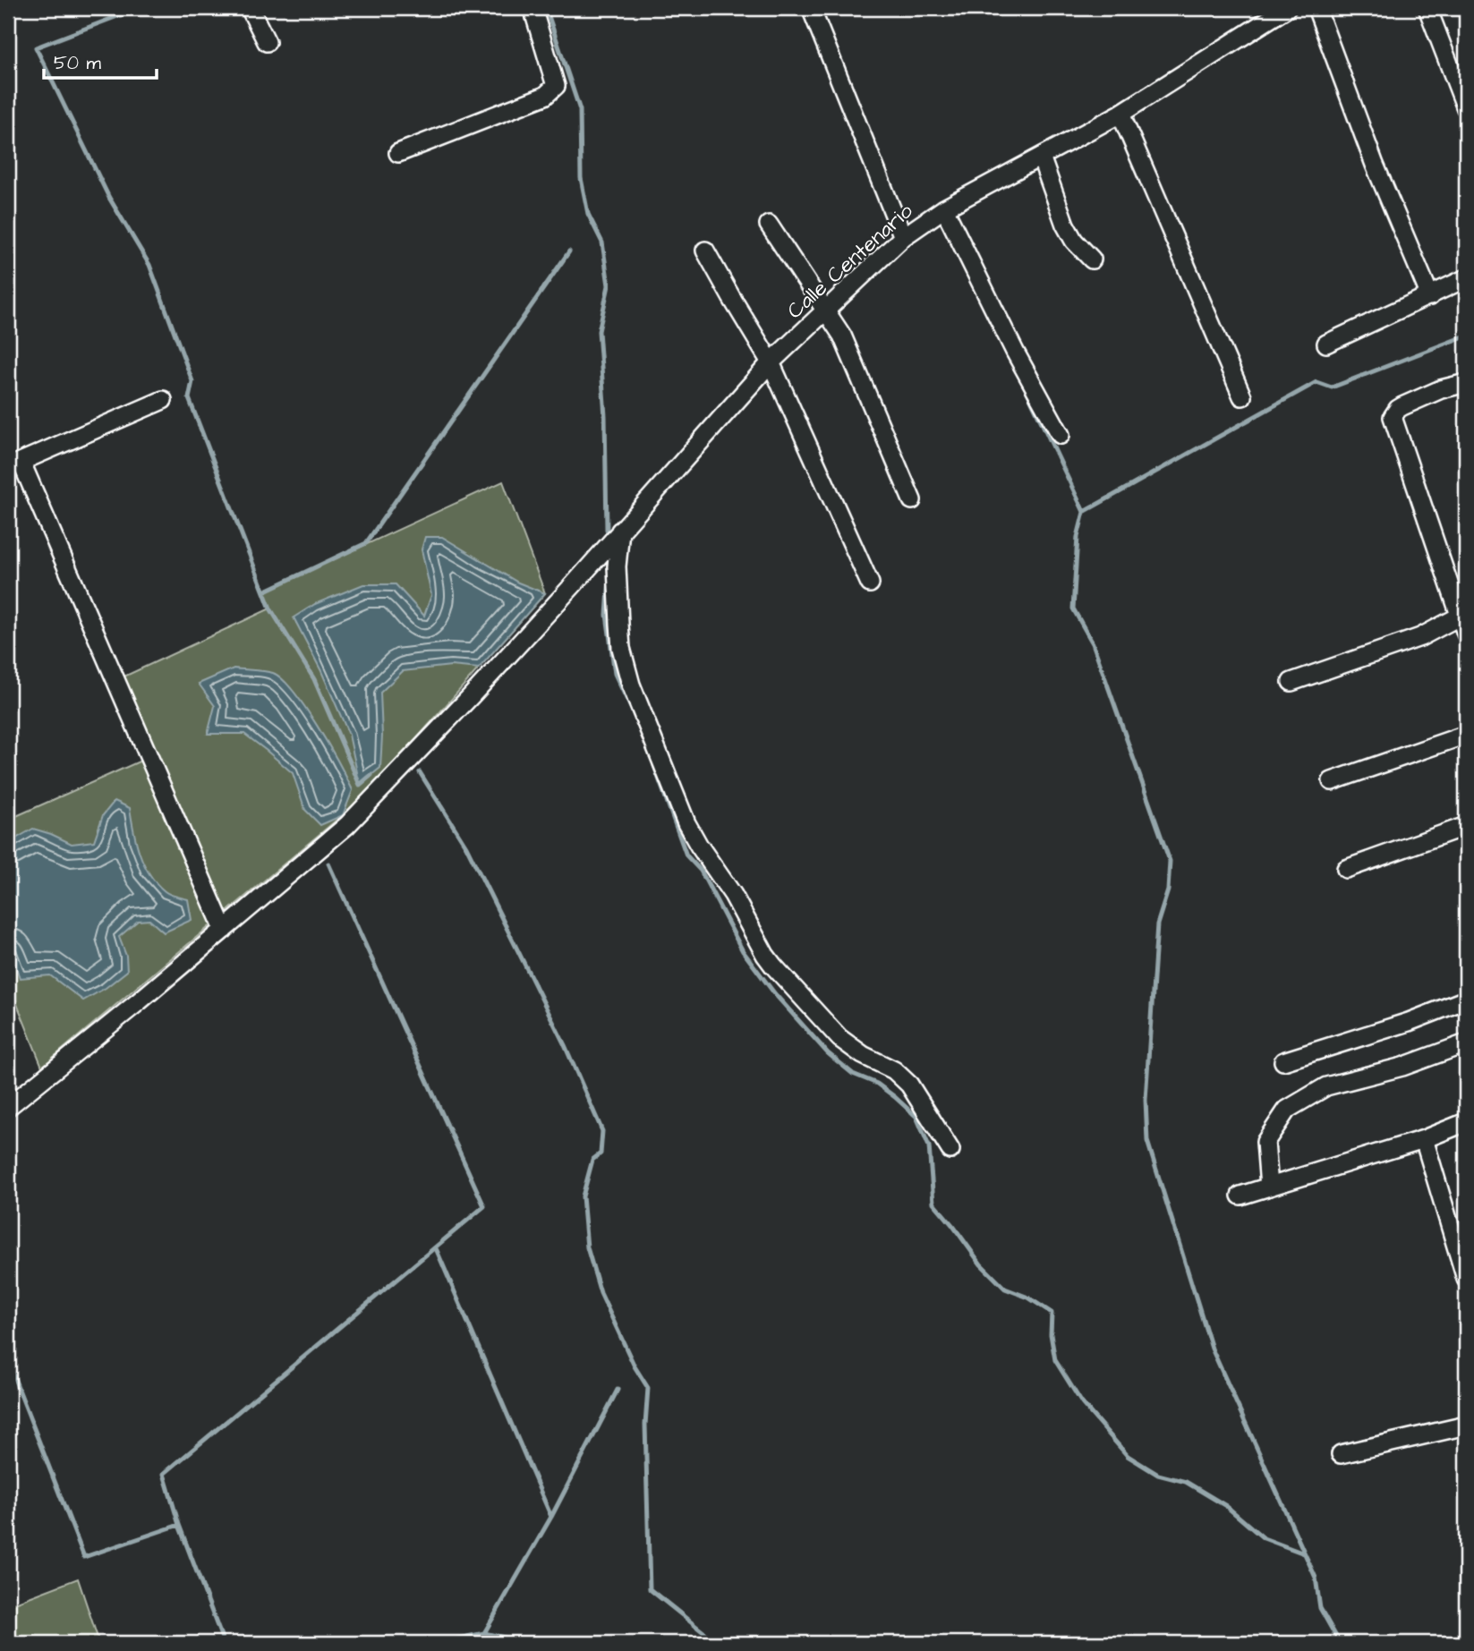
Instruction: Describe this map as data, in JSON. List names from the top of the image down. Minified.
{"streets":{"street":["Calle Centenario"]},"scale_bar":"50 m"}
